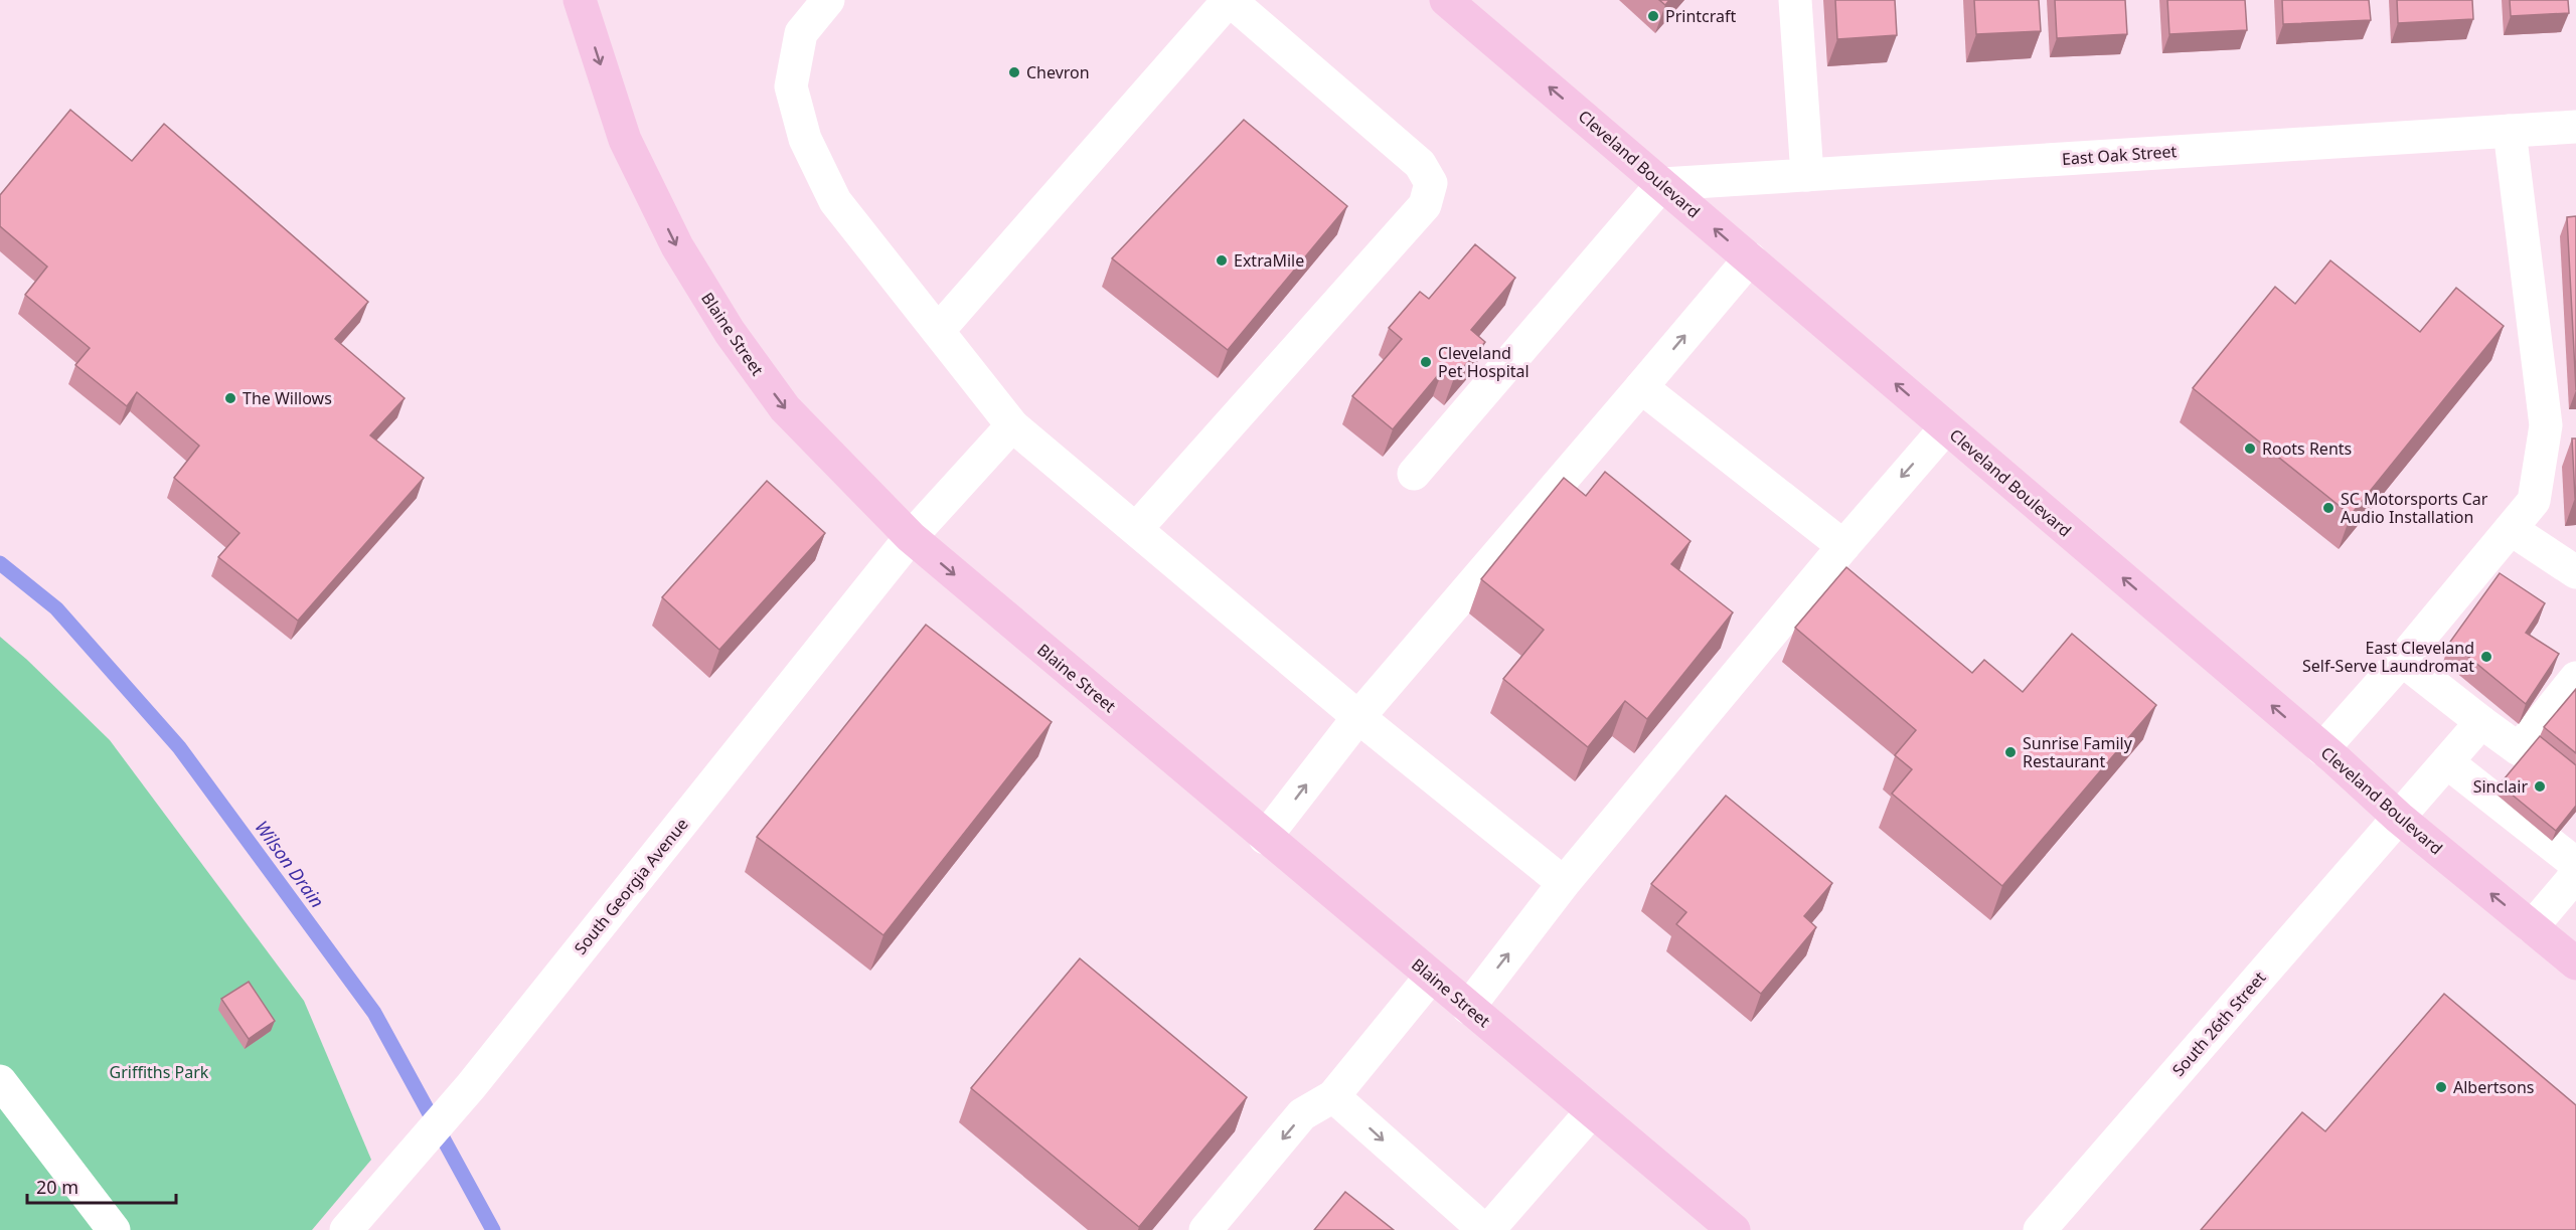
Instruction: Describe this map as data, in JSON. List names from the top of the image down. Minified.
{"streets":{"main road":["Cleveland Boulevard","Blaine Street"],"street":["East Oak Street","South Georgia Avenue","South 26th Street"]},"crossings":[["East Oak Street","Cleveland Boulevard"],["Cleveland Boulevard","South 26th Street"],["Blaine Street","South Georgia Avenue"]],"one_way":["Cleveland Boulevard","Blaine Street"],"water":["Wilson Drain"],"parks":["Griffiths Park"],"places":["Printcraft","Chevron","ExtraMile","Cleveland Pet Hospital","The Willows","Roots Rents","SC Motorsports Car Audio Installation","East Cleveland Self-Serve Laundromat","Sunrise Family Restaurant","Sinclair","Albertsons"],"scale_bar":"20 m"}
